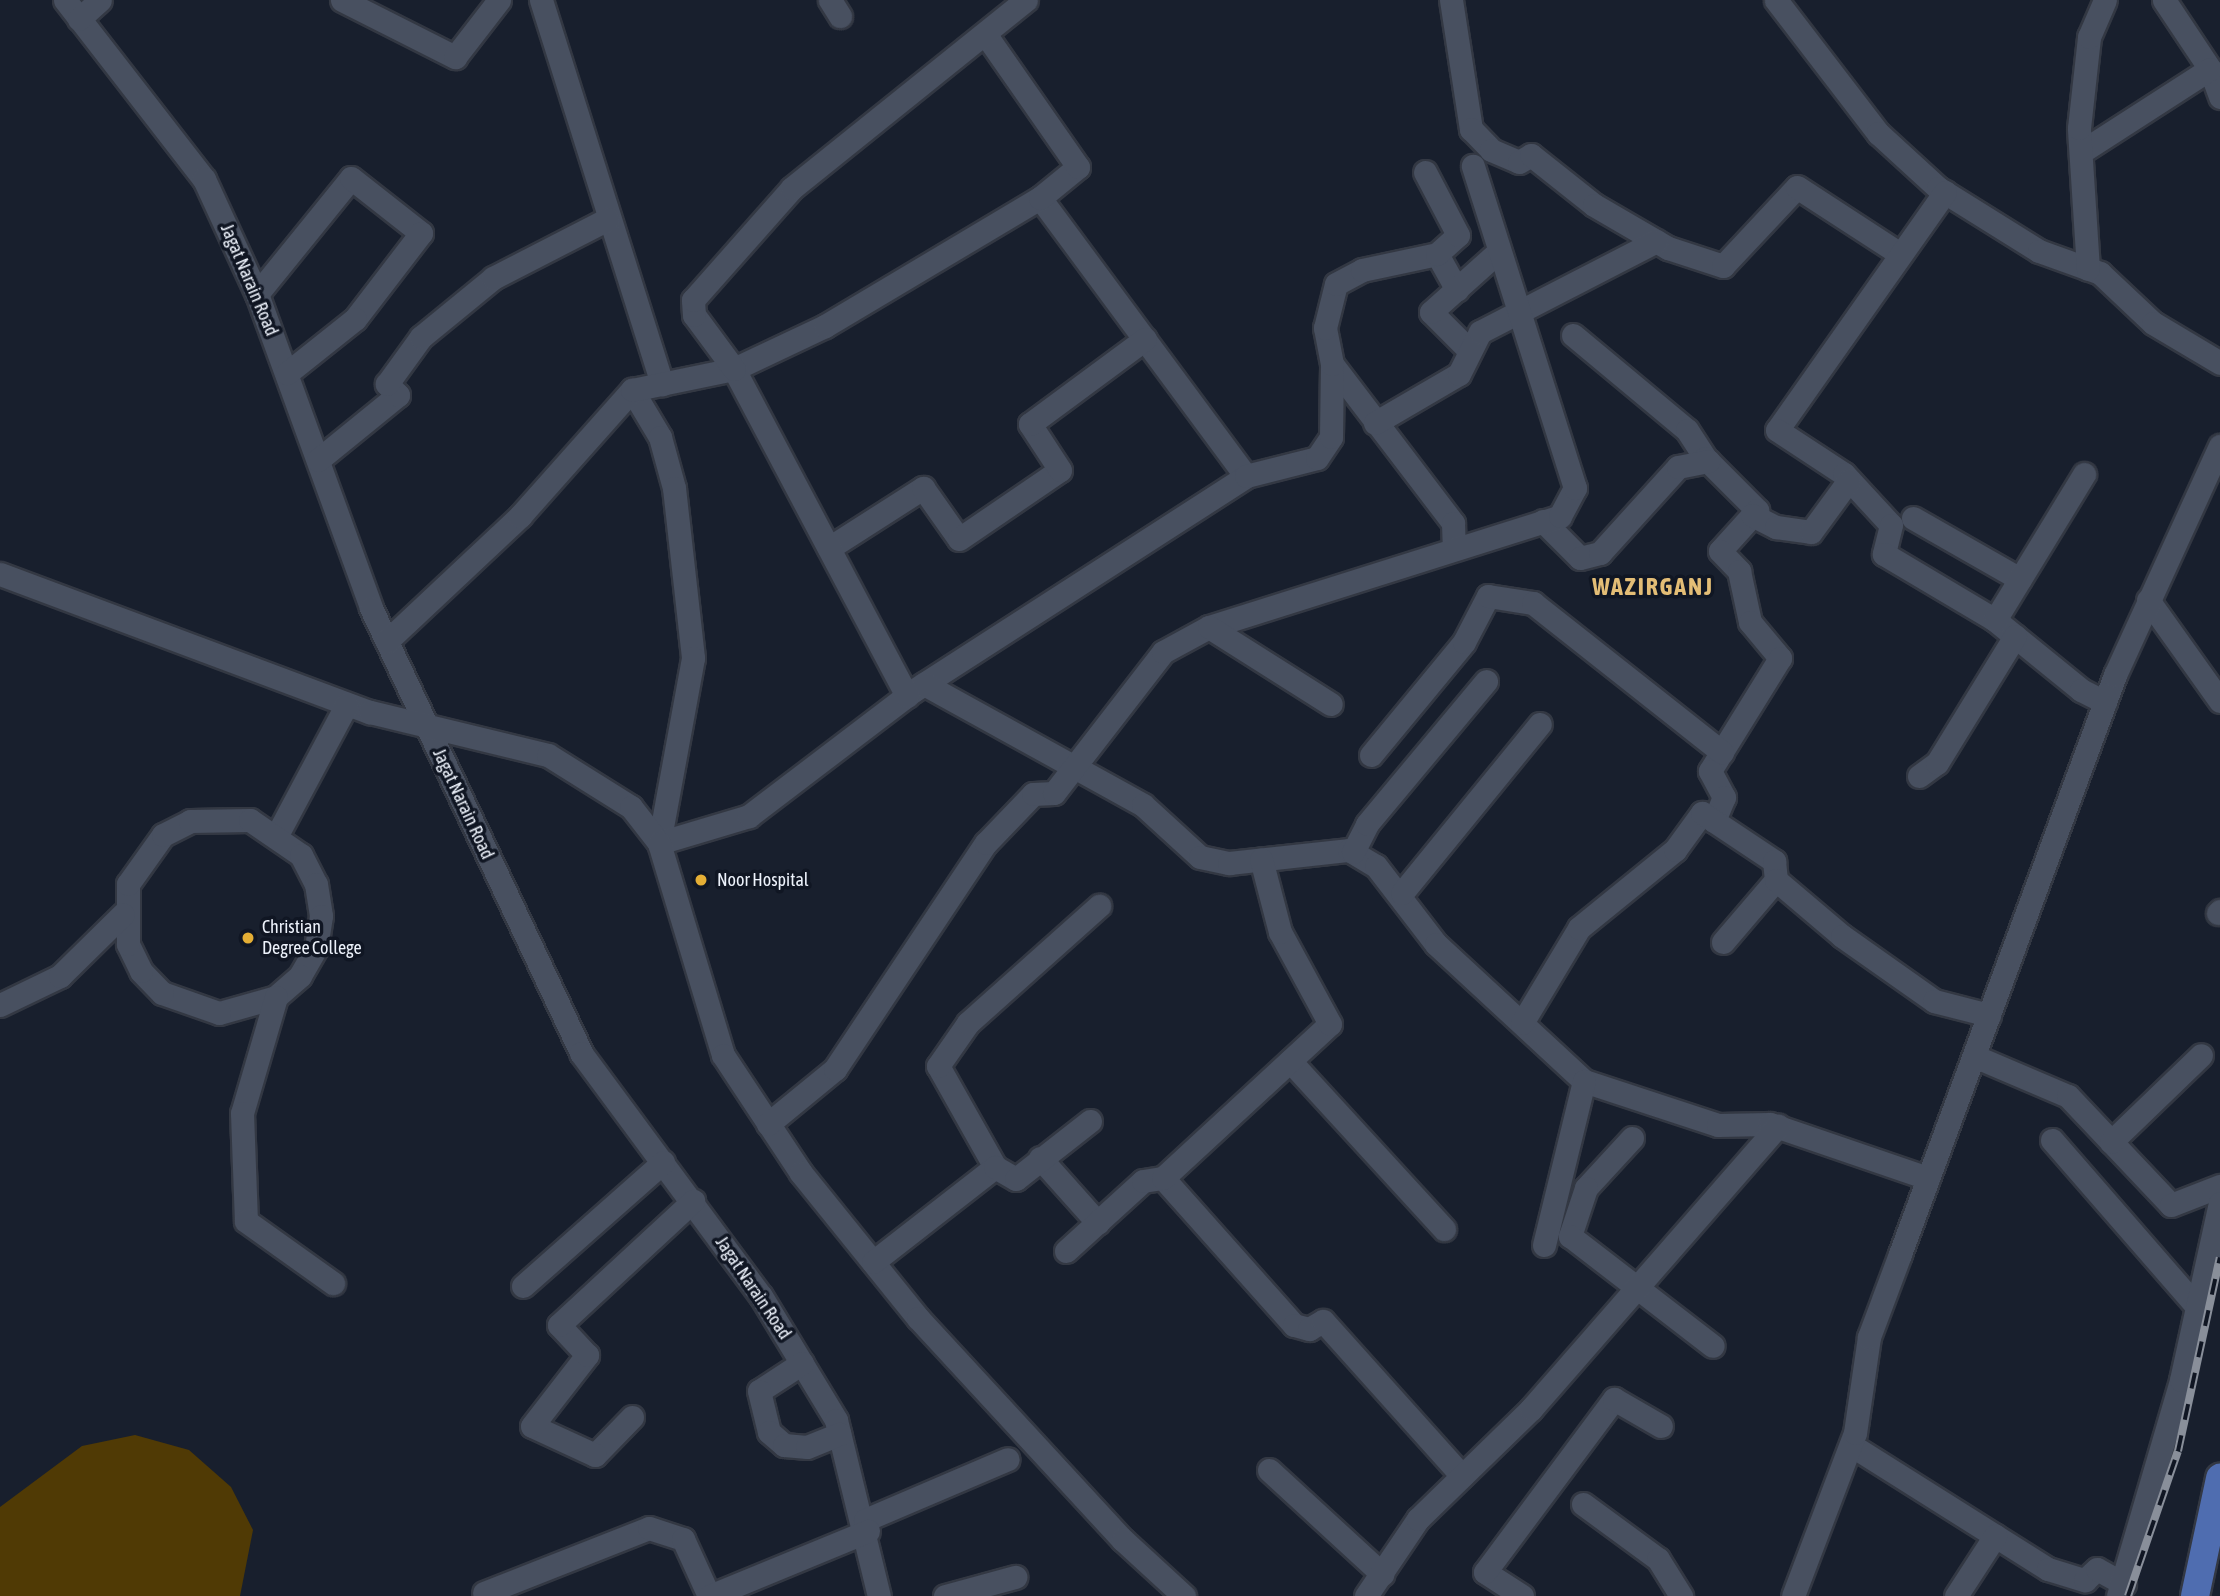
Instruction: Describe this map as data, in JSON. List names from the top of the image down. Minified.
{"streets":{"street":["Jagat Narain Road"]},"districts":["WAZIRGANJ"],"places":["Noor Hospital","Christian Degree College"]}
